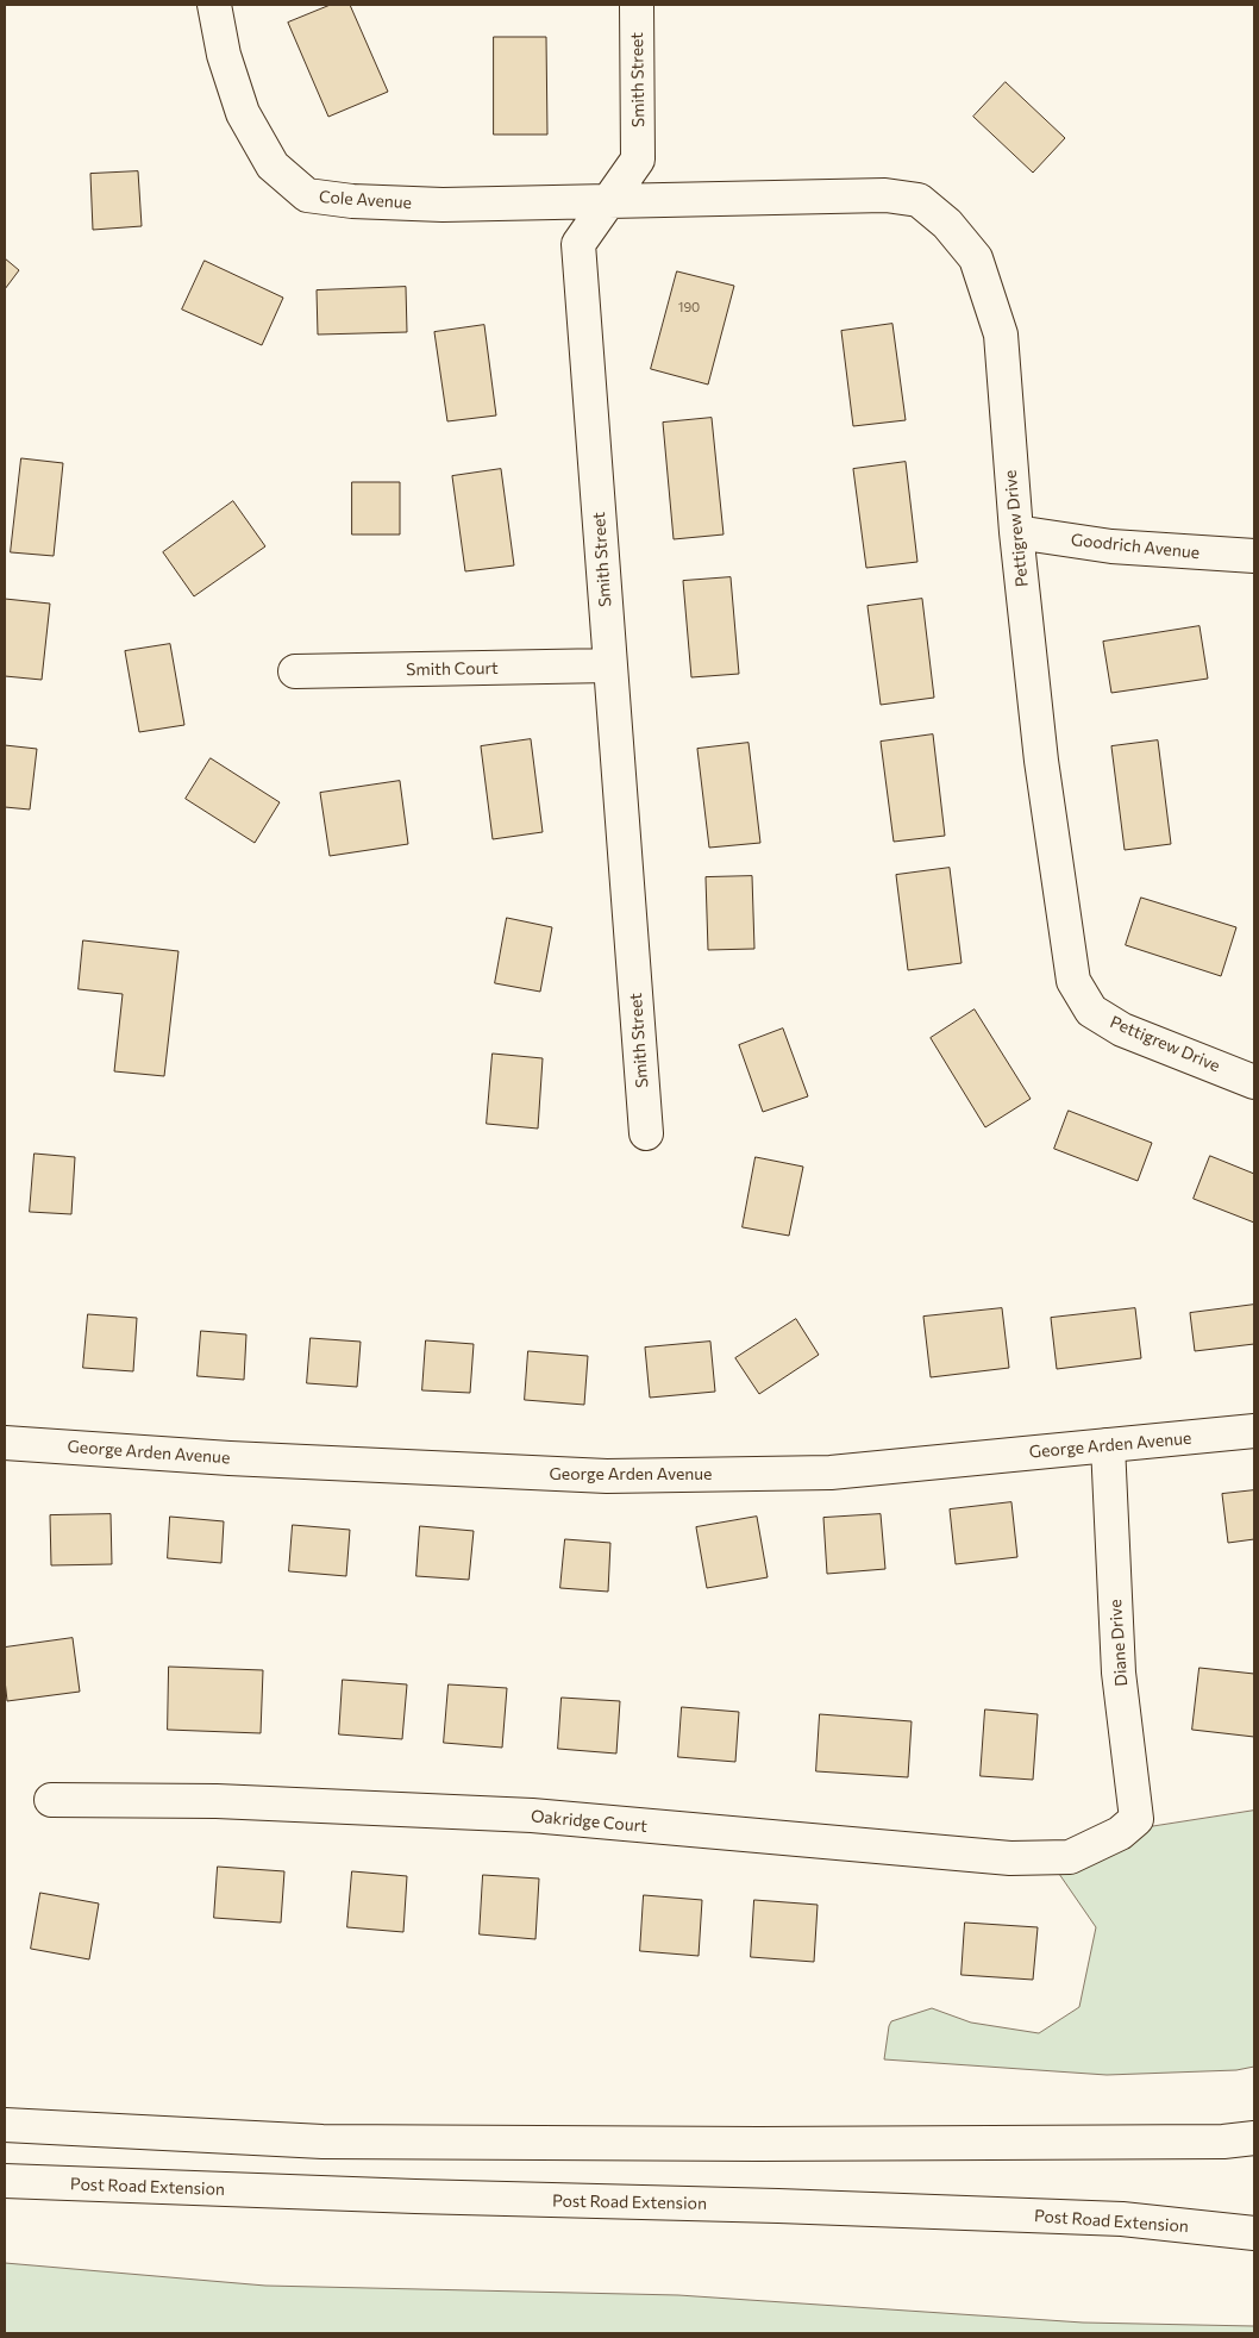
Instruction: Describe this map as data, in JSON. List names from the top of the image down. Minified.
{"streets":{"street":["Smith Street","Cole Avenue","Pettigrew Drive","Goodrich Avenue","Smith Court","George Arden Avenue","Diane Drive","Oakridge Court","Post Road Extension"]},"crossings":[["Smith Street","Cole Avenue"],["Smith Street","Pettigrew Drive"],["Smith Street","Smith Court"],["Cole Avenue","Pettigrew Drive"],["Pettigrew Drive","Goodrich Avenue"],["George Arden Avenue","Diane Drive"],["Diane Drive","Oakridge Court"]],"house_numbers":["190"]}
